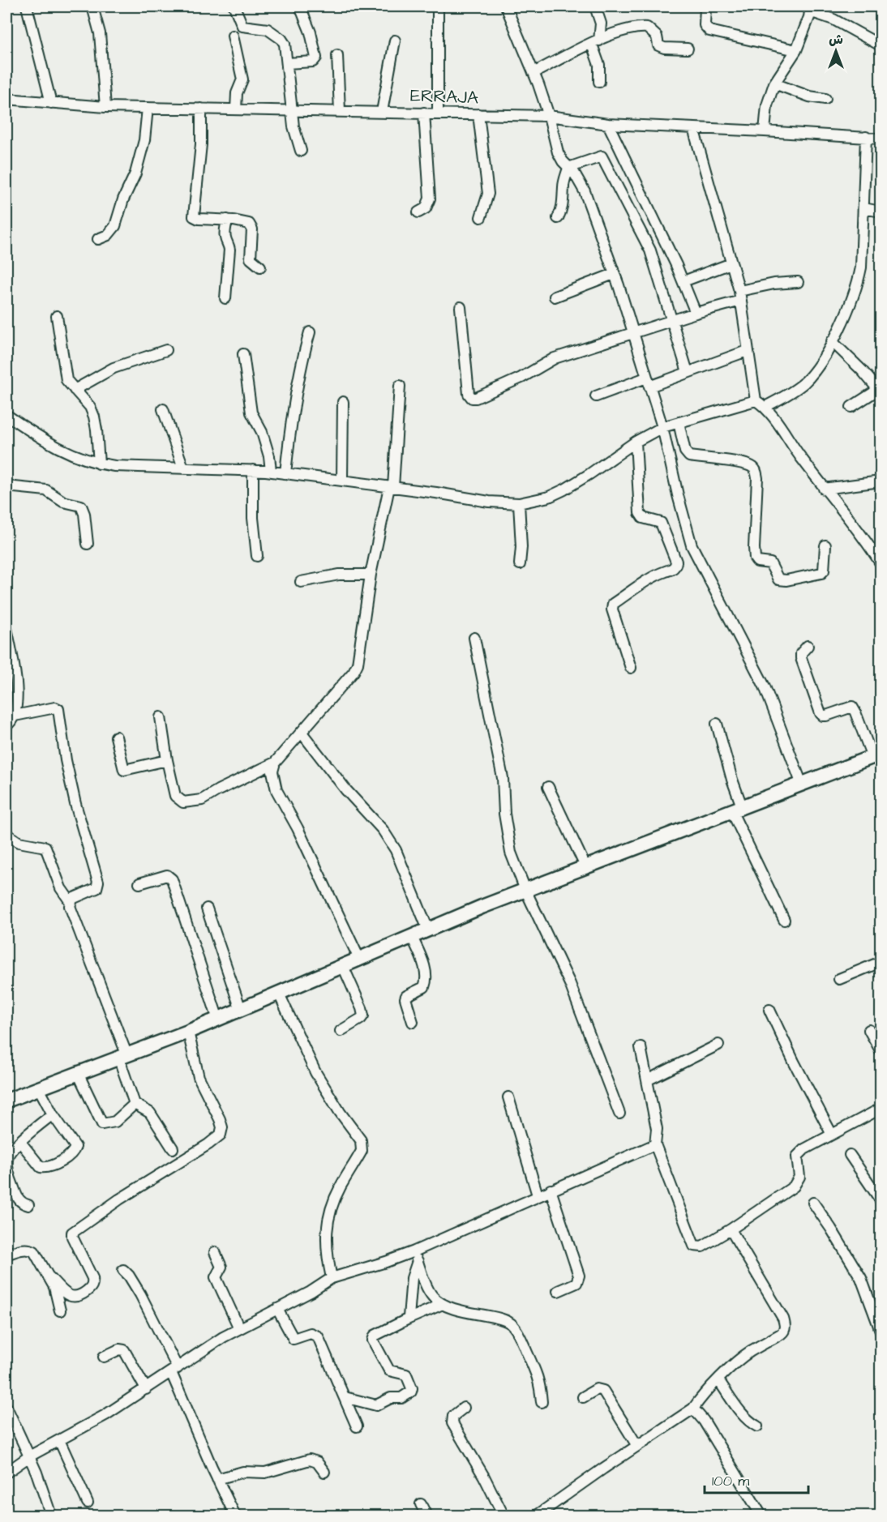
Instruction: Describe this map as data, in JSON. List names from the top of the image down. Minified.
{"streets":{"street":["ERRAJA"]},"scale_bar":"100 m","north":"top"}
